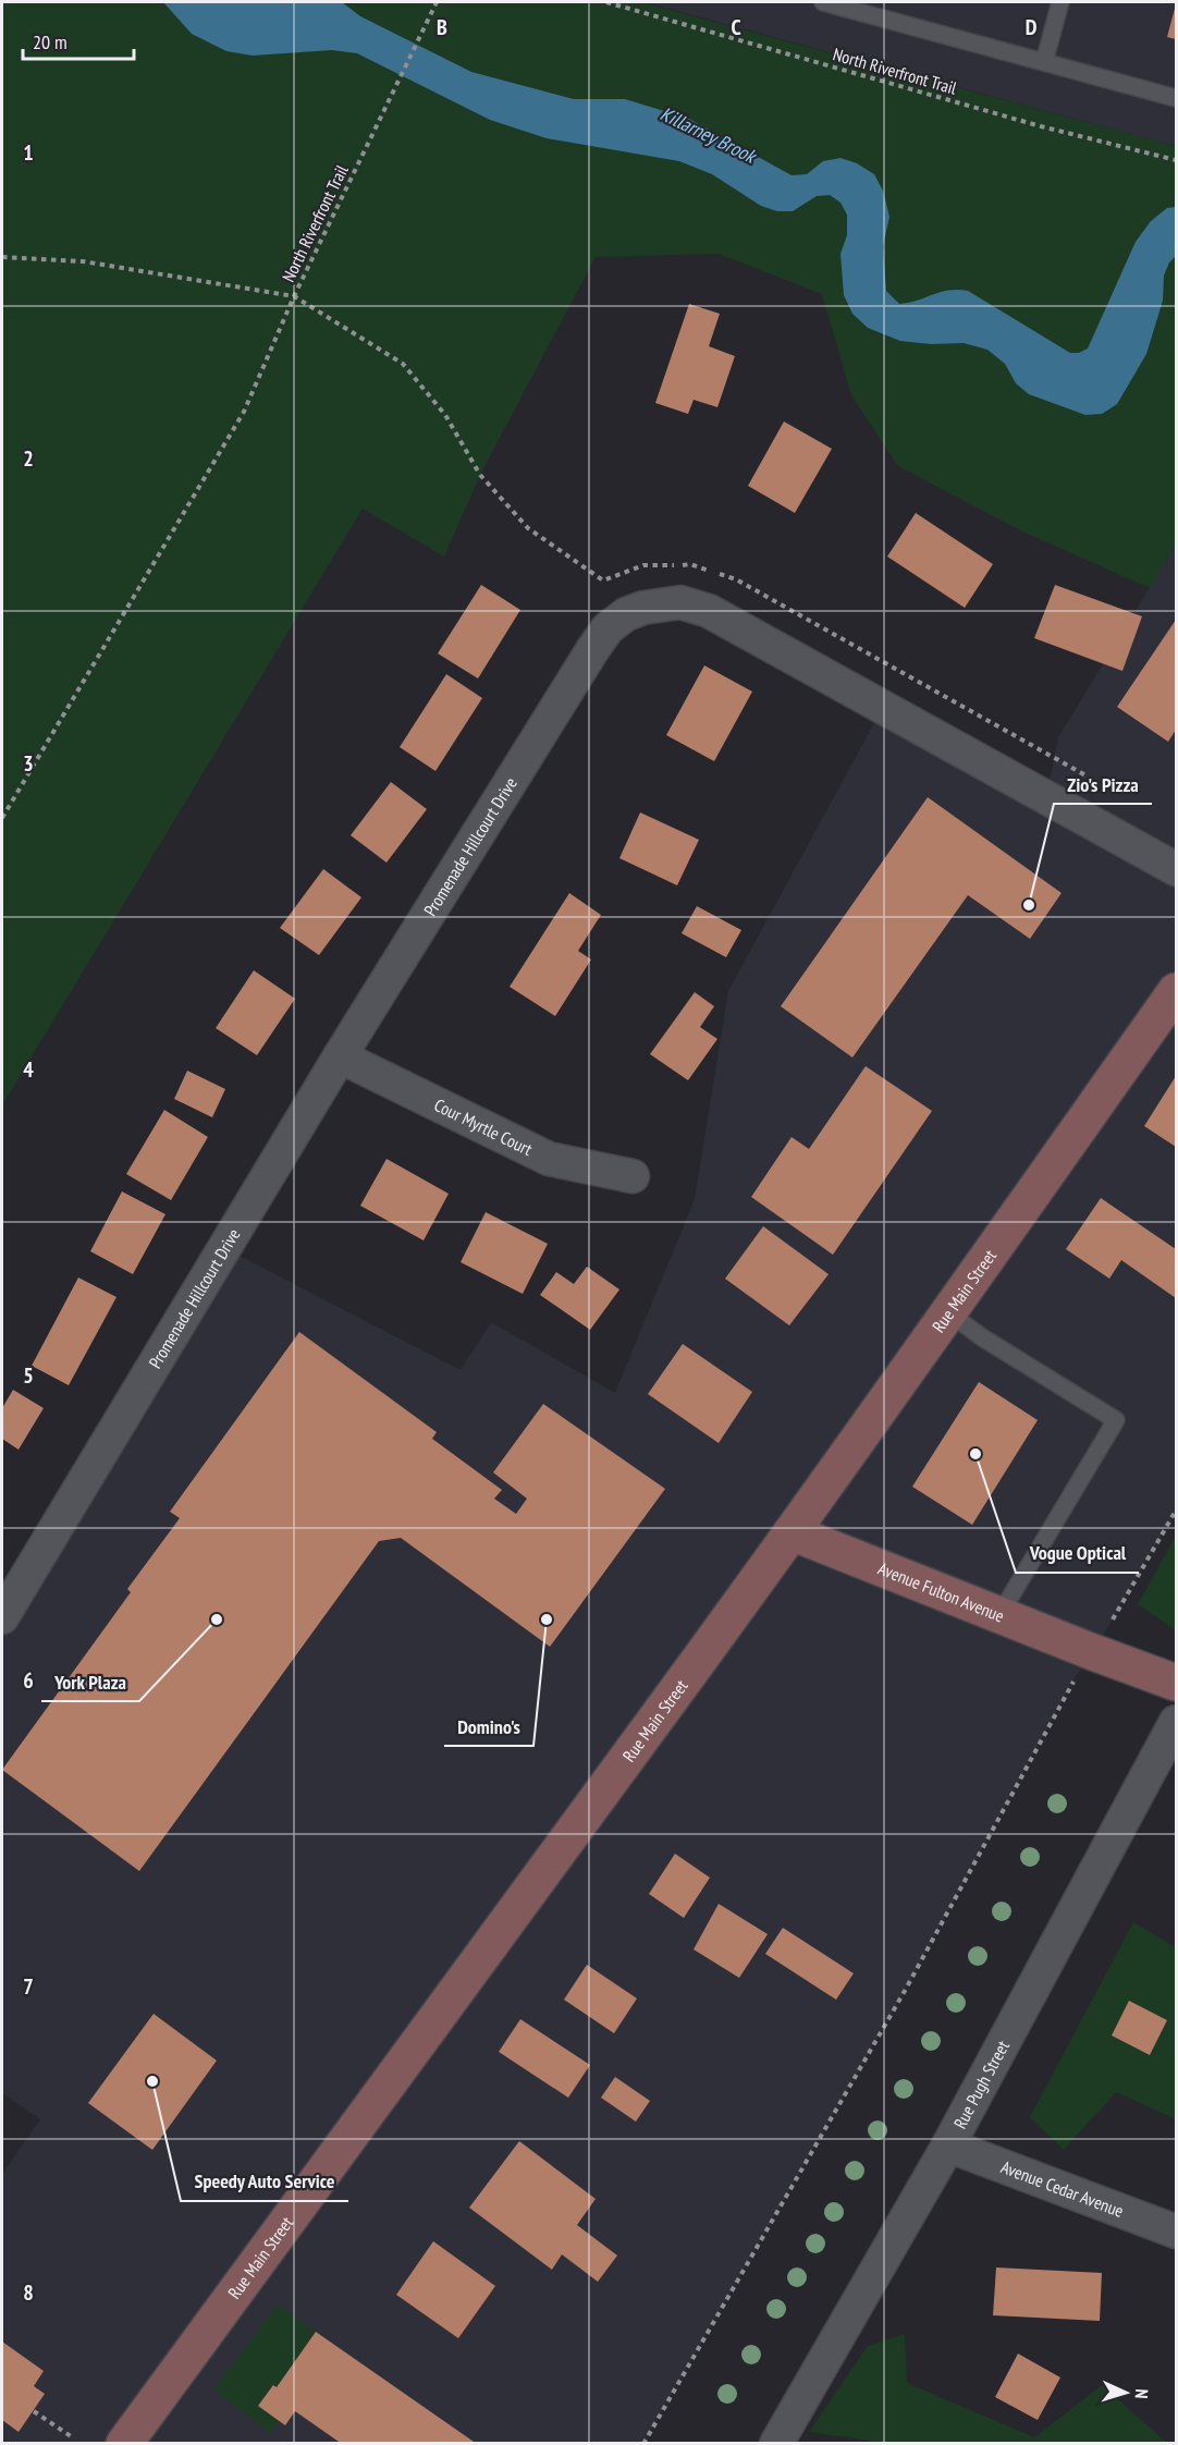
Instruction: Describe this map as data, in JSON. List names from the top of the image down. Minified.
{"streets":{"main road":["Rue Main Street","Avenue Fulton Avenue"],"street":["Promenade Hillcourt Drive","Cour Myrtle Court","Rue Pugh Street","Avenue Cedar Avenue"],"path":["North Riverfront Trail"]},"crossings":[["Promenade Hillcourt Drive","Cour Myrtle Court"],["Rue Main Street","Avenue Fulton Avenue"],["Rue Pugh Street","Avenue Cedar Avenue"]],"water":["Killarney Brook"],"places":["Zio's Pizza","Vogue Optical","York Plaza","Domino's","Speedy Auto Service"],"scale_bar":"20 m","north":"right","grid":{"columns":["B","C","D"],"rows":["1","2","3","4","5","6","7","8"]}}
